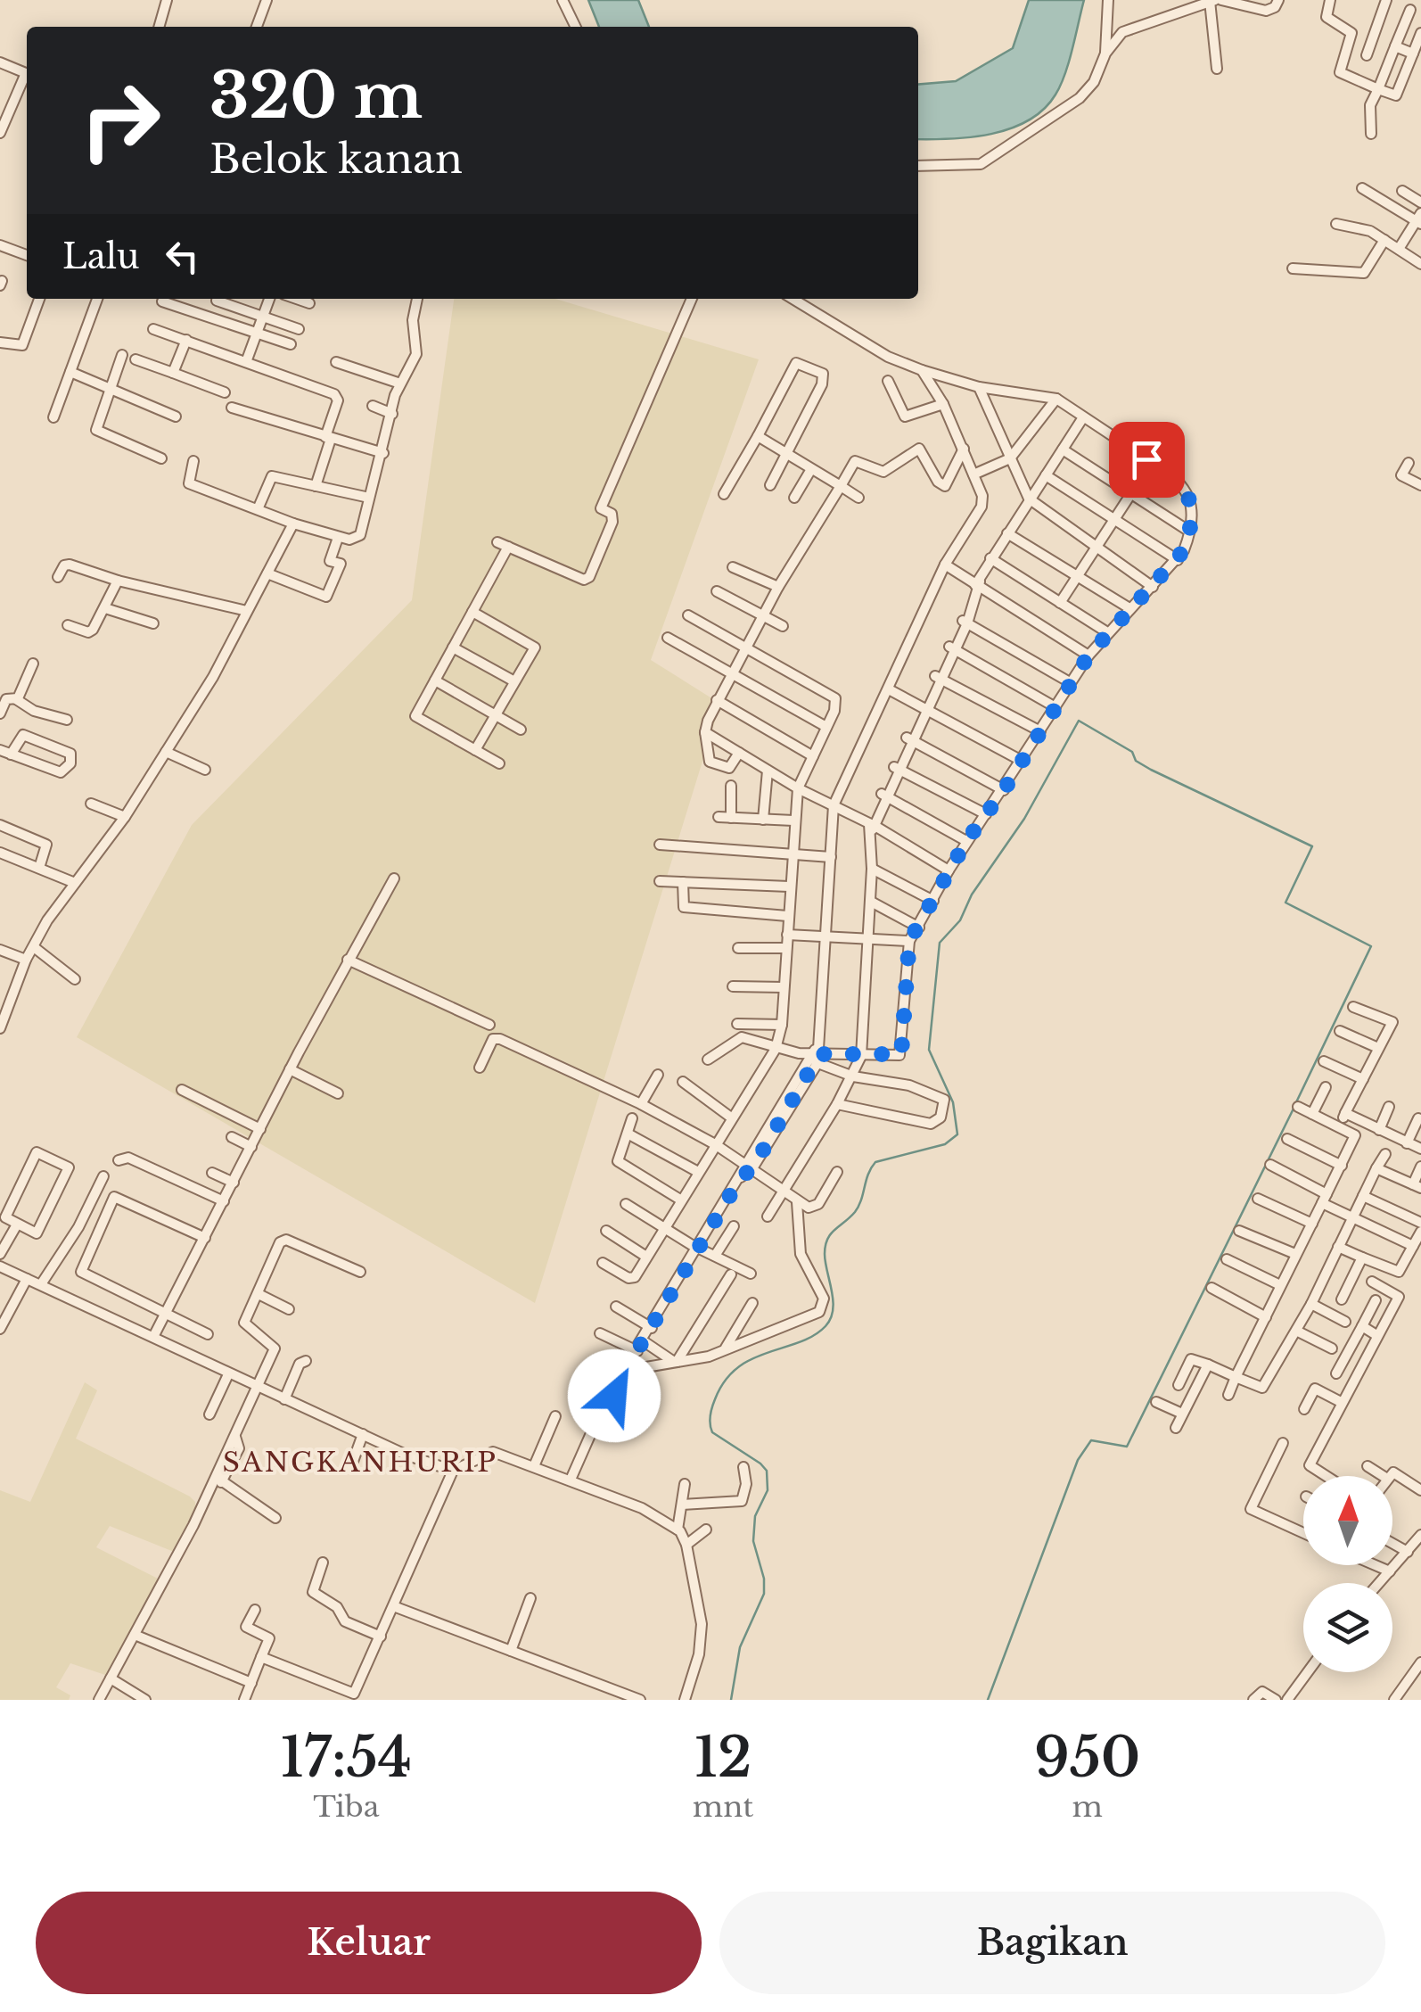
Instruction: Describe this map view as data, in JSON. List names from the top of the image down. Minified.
{"districts":["SANGKANHURIP"],"north":"top","page":{"turn":["320 m","Belok kanan"],"then":"Lalu","eta":["17:54","Tiba","12","mnt","950","m"],"buttons":["Keluar","Bagikan"]}}
